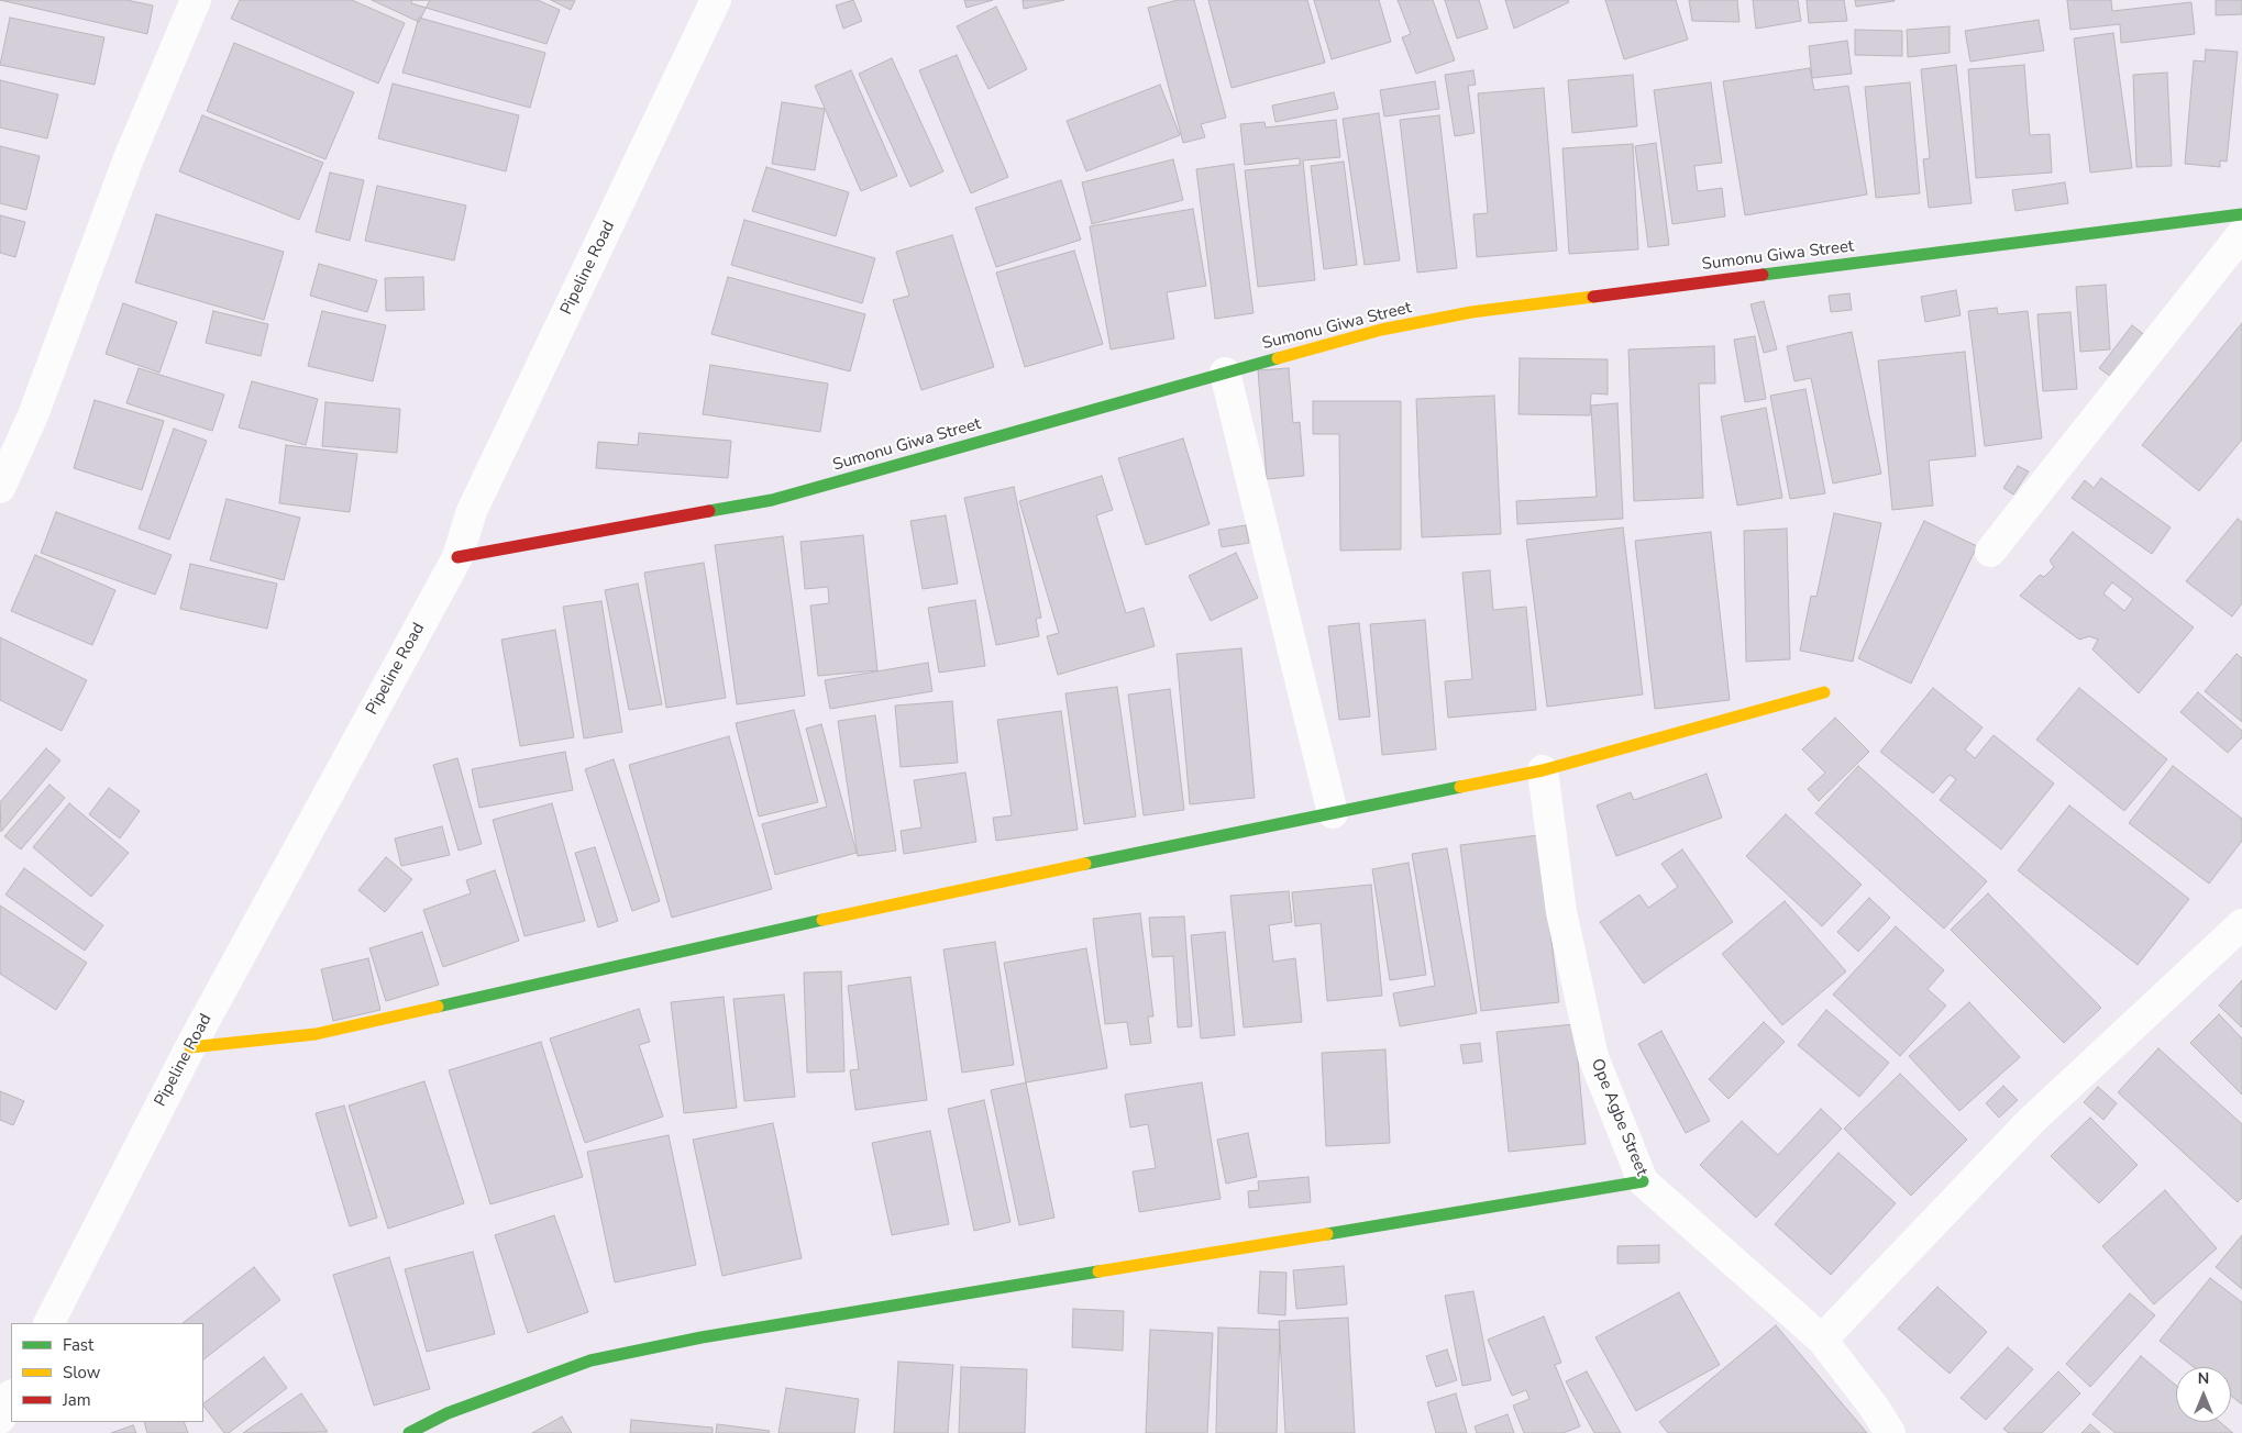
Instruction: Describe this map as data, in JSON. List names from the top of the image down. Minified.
{"streets":{"street":["Sumonu Giwa Street","Pipeline Road","Ope Agbe Street"]},"crossings":[["Sumonu Giwa Street","Pipeline Road"]],"legend":["Fast","Slow","Jam"],"north":"top"}
